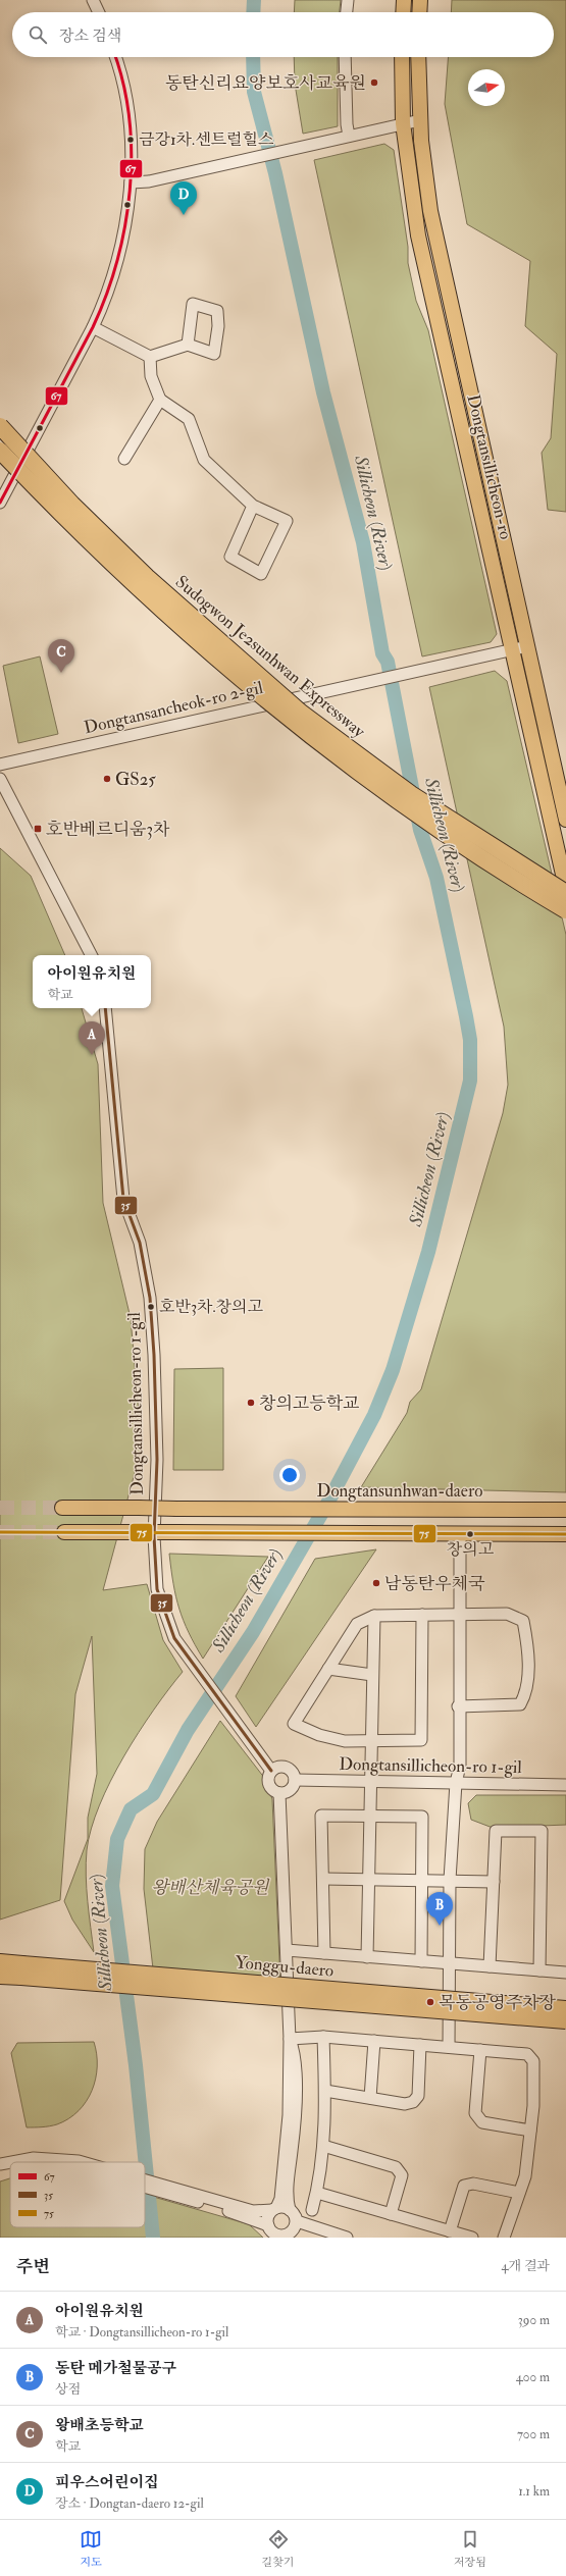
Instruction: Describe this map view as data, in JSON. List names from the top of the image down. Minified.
{"streets":{"highway":["Sudogwon Je2sunhwan Expressway","Yonggu-daero"],"main road":["Dongtansillicheon-ro","Dongtansunhwan-daero"],"street":["Dongtansancheok-ro 2-gil","Dongtansillicheon-ro 1-gil"]},"crossings":[["Dongtansillicheon-ro","Dongtansancheok-ro 2-gil"]],"water":["Sillicheon (River)"],"parks":["왕배산체육공원"],"places":{"other":["동탄신리요양보호사교육원","금강1차.센트럴힐스","GS25","호반3차.창의고","창의고등학교","창의고","남동탄우체국","목동공영주차장"],"transit":["호반베르디움3차"]},"lines":["transit line 67","transit line 35","transit line 75"],"legend":["67","35","75"],"north":"right","page":{"search":"장소 검색","pins":["D","C","A","B"],"popup":["아이원유치원","학교"],"heading":["주변","4개 결과"],"list":[{"mark":"A","name":"아이원유치원","note":"학교 · Dongtansillicheon-ro 1-gil","value":"390 m"},{"mark":"B","name":"동탄 메가철물공구","note":"상점","value":"400 m"},{"mark":"C","name":"왕배초등학교","note":"학교","value":"700 m"},{"mark":"D","name":"피우스어린이집","note":"장소 · Dongtan-daero 12-gil","value":"1.1 km"}],"nav":["지도","길찾기","저장됨"]}}
